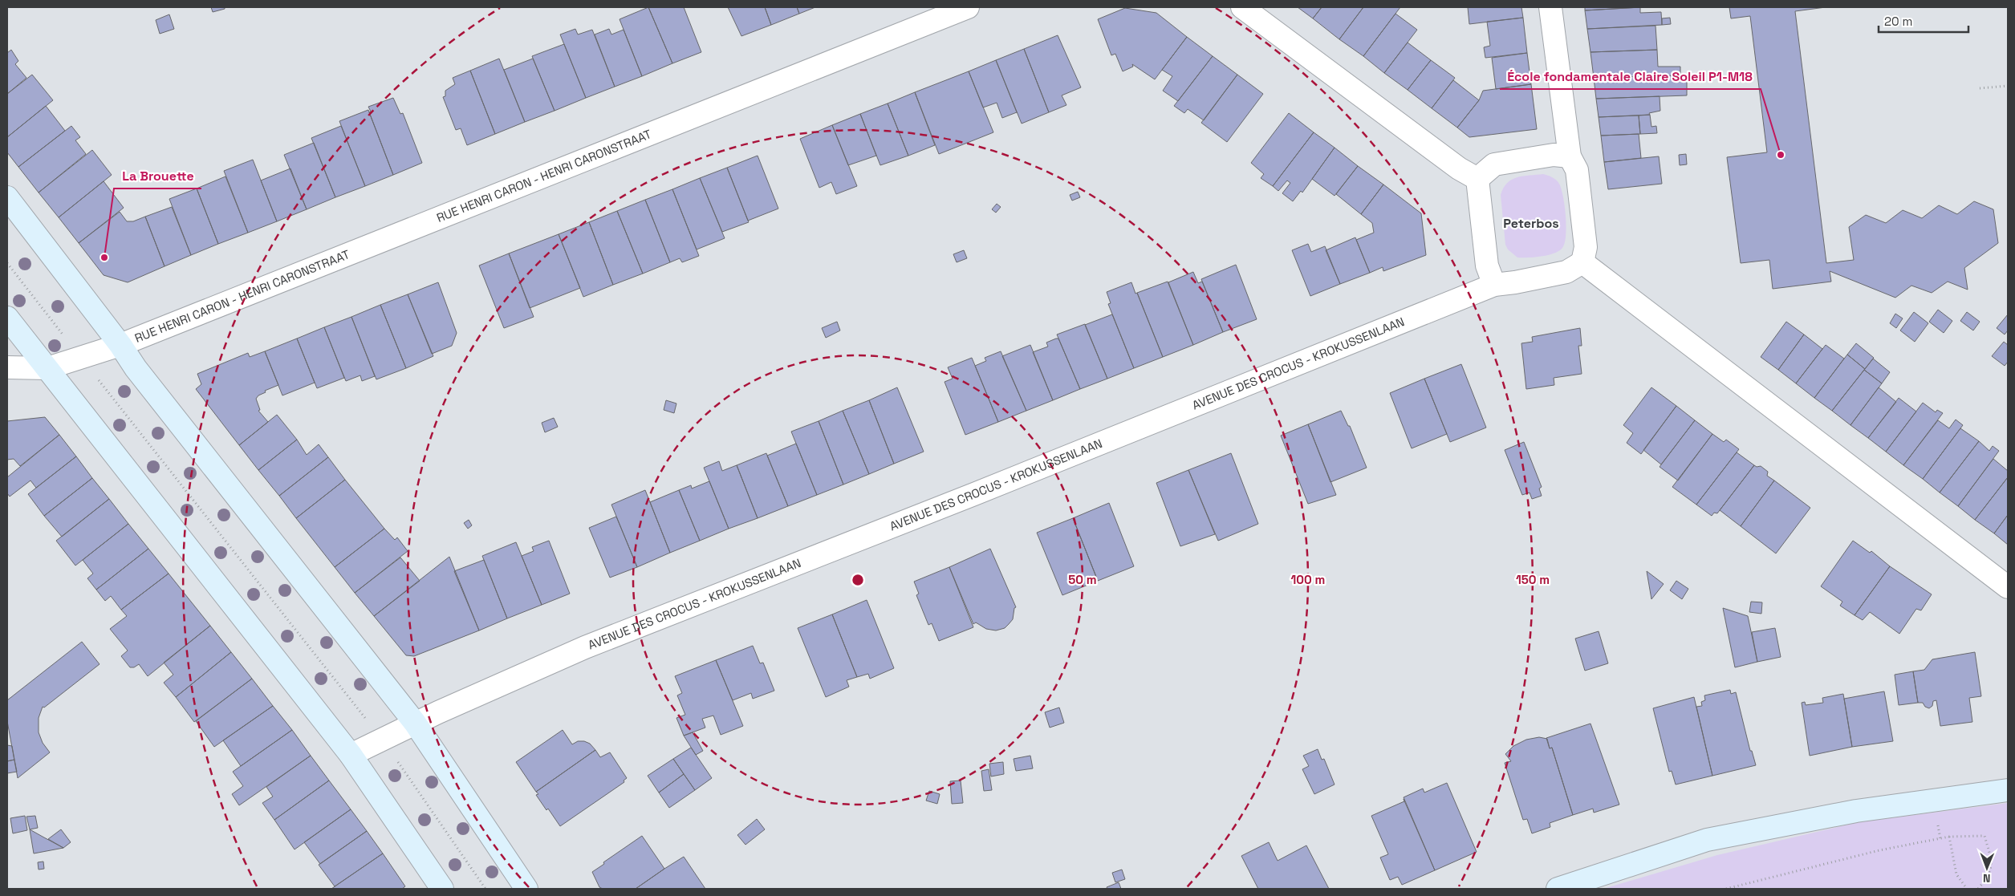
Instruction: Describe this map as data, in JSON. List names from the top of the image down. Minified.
{"streets":{"street":["RUE HENRI CARON - HENRI CARONSTRAAT","AVENUE DES CROCUS - KROKUSSENLAAN"]},"districts":["Peterbos"],"places":["École fondamentale Claire Soleil P1-M18","La Brouette"],"scale_bar":"20 m","north":"bottom","rings":["50 m","100 m","150 m"]}
